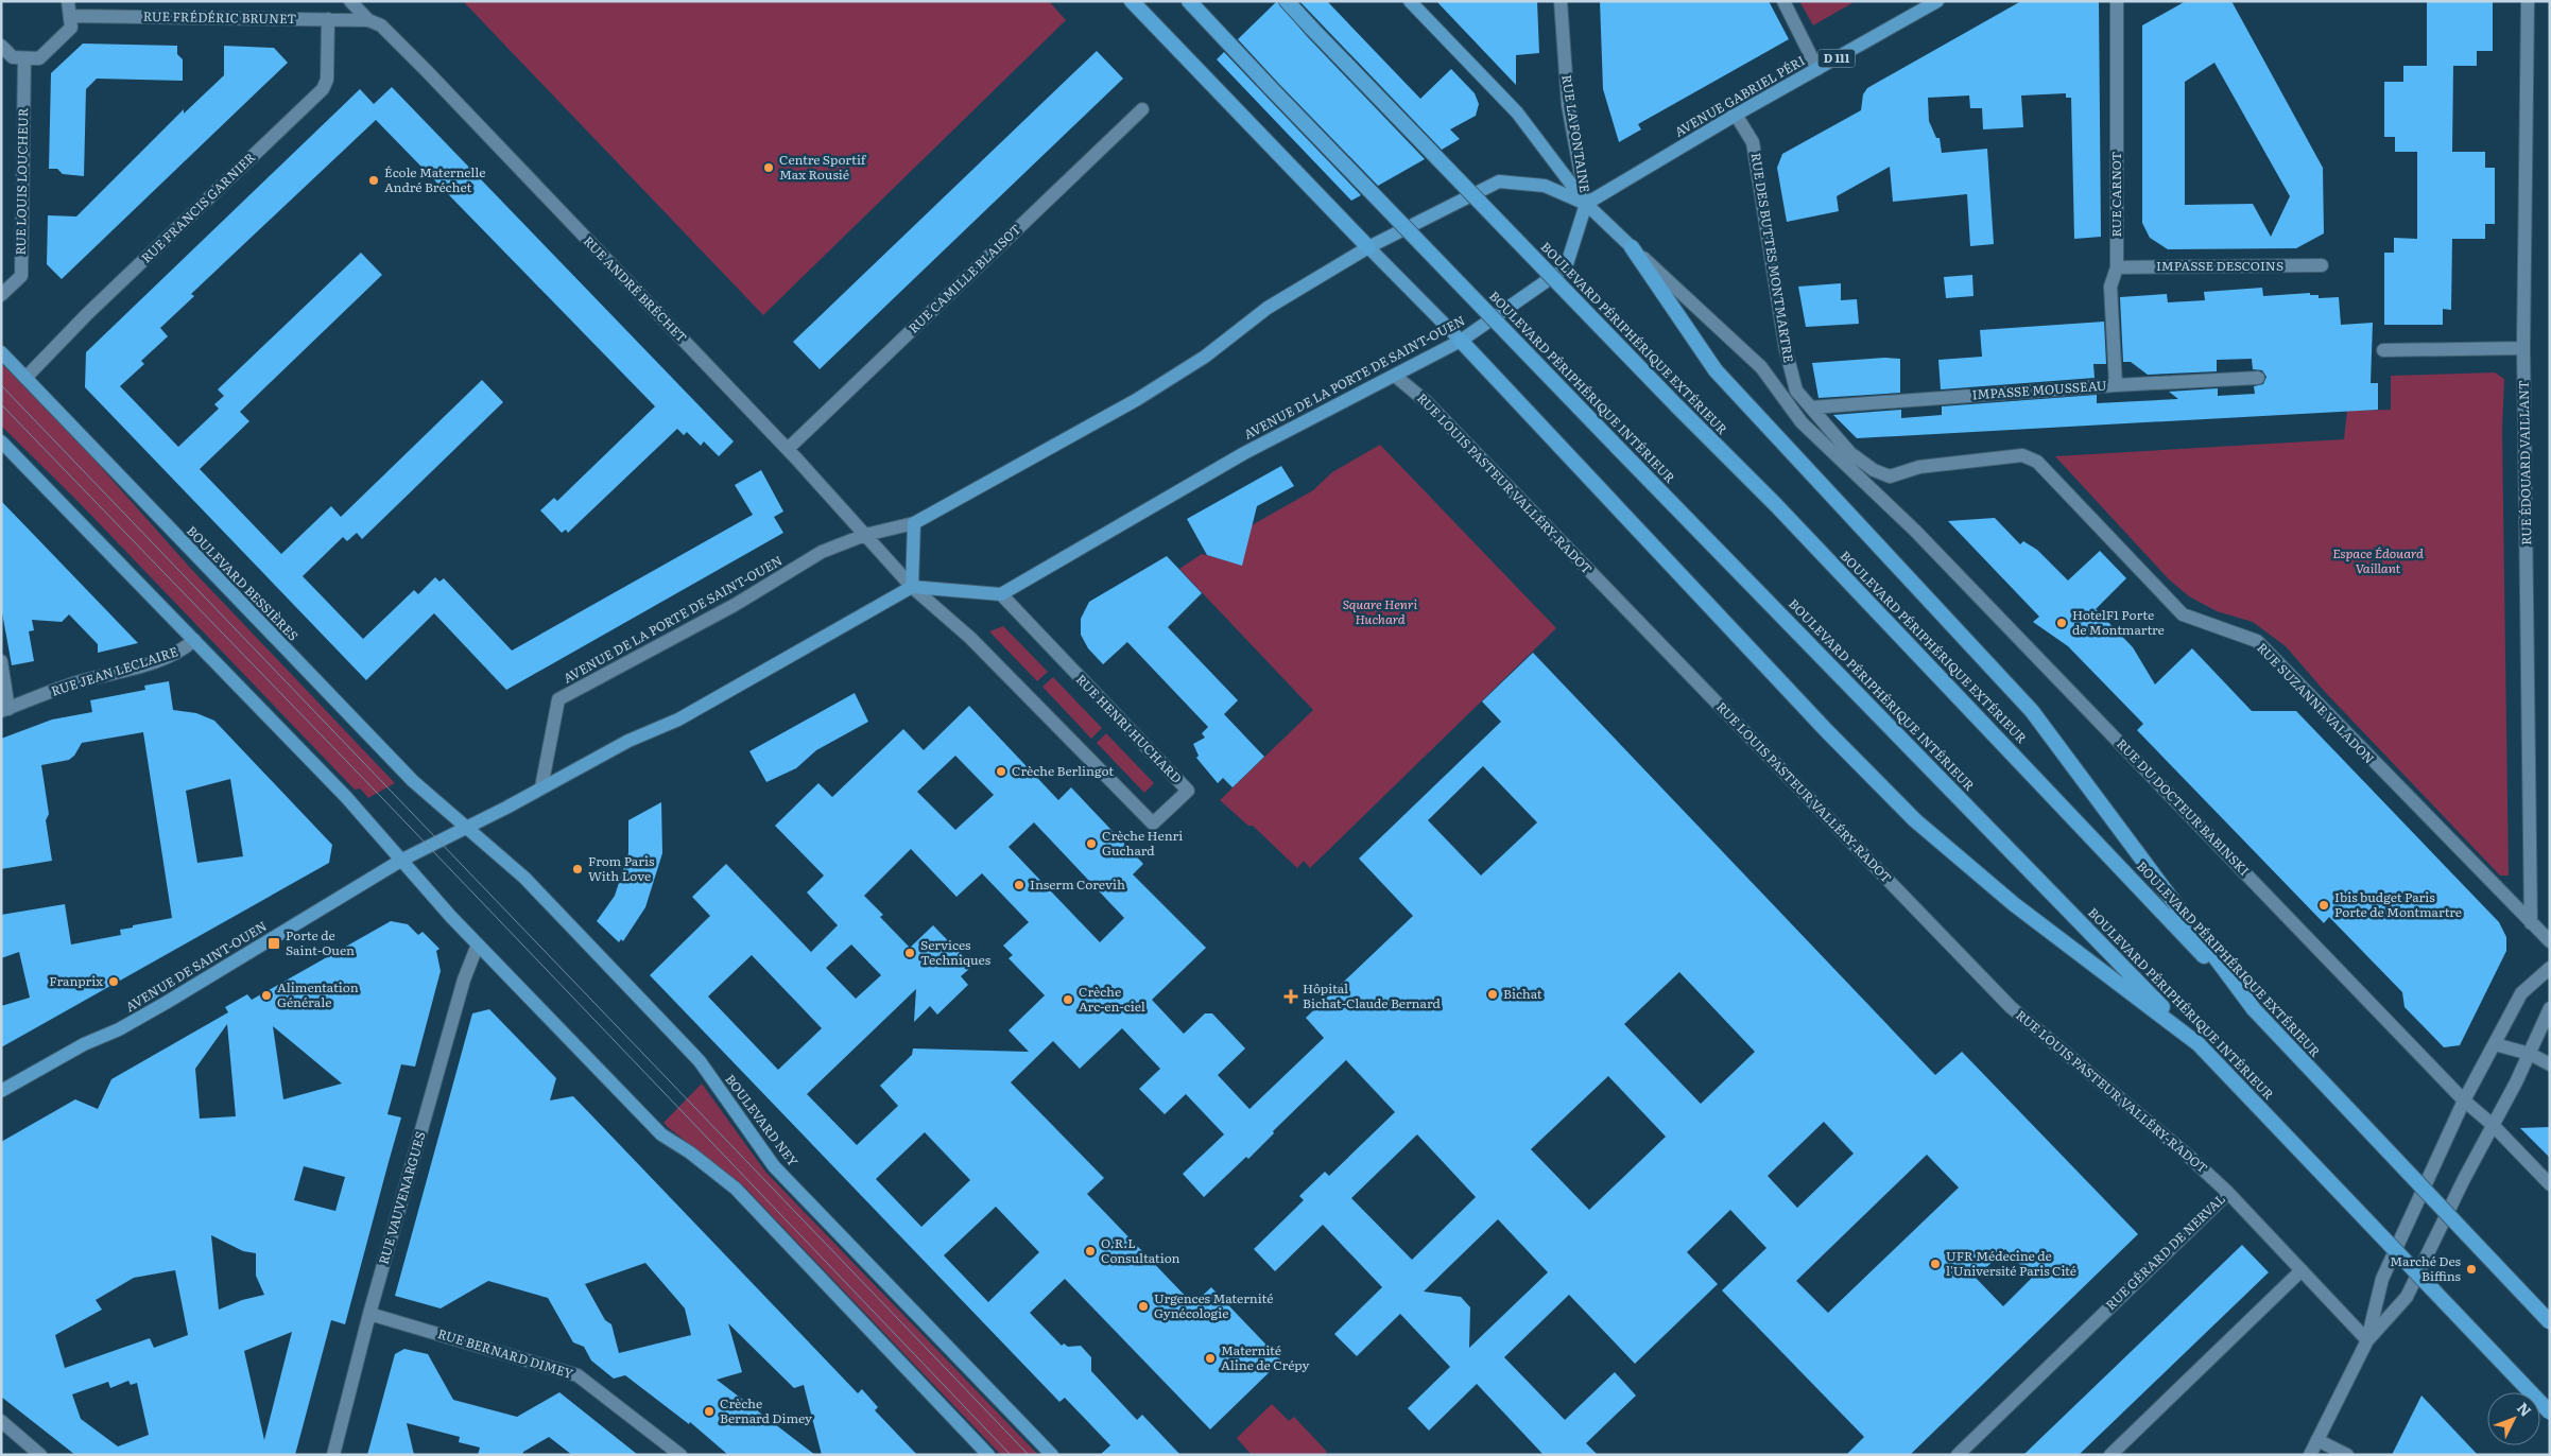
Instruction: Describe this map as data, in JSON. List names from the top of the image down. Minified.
{"streets":{"highway":["BOULEVARD PÉRIPHÉRIQUE EXTÉRIEUR","BOULEVARD PÉRIPHÉRIQUE INTÉRIEUR"],"main road":["D 111","AVENUE GABRIEL PÉRI","AVENUE DE LA PORTE DE SAINT-OUEN","BOULEVARD BESSIÈRES","AVENUE DE SAINT-OUEN","BOULEVARD NEY"],"street":["RUE FRÉDÉRIC BRUNET","RUE LA FONTAINE","RUE LOUIS LOUCHEUR","RUE CARNOT","RUE FRANCIS GARNIER","RUE DES BUTTES MONTMARTRE","IMPASSE DESCOINS","RUE CAMILLE BLAISOT","RUE ANDRÉ BRÉCHET","IMPASSE MOUSSEAU","RUE ÉDOUARD VAILLANT","RUE LOUIS PASTEUR VALLÉRY-RADOT","RUE JEAN LECLAIRE","RUE SUZANNE VALADON","RUE HENRI HUCHARD","RUE DU DOCTEUR BABINSKI","RUE VAUVENARGUES","RUE GÉRARD DE NERVAL","RUE BERNARD DIMEY"]},"crossings":[["RUE FRÉDÉRIC BRUNET","RUE FRANCIS GARNIER"],["RUE FRÉDÉRIC BRUNET","RUE ANDRÉ BRÉCHET"],["AVENUE GABRIEL PÉRI","RUE LA FONTAINE"],["AVENUE GABRIEL PÉRI","RUE DES BUTTES MONTMARTRE"],["AVENUE GABRIEL PÉRI","AVENUE DE LA PORTE DE SAINT-OUEN"],["RUE LA FONTAINE","AVENUE DE LA PORTE DE SAINT-OUEN"],["RUE CARNOT","IMPASSE DESCOINS"],["RUE CARNOT","IMPASSE MOUSSEAU"],["RUE FRANCIS GARNIER","BOULEVARD BESSIÈRES"],["RUE CAMILLE BLAISOT","RUE ANDRÉ BRÉCHET"],["RUE ANDRÉ BRÉCHET","AVENUE DE LA PORTE DE SAINT-OUEN"],["RUE ANDRÉ BRÉCHET","RUE HENRI HUCHARD"],["AVENUE DE LA PORTE DE SAINT-OUEN","RUE LOUIS PASTEUR VALLÉRY-RADOT"],["AVENUE DE LA PORTE DE SAINT-OUEN","RUE HENRI HUCHARD"],["RUE ÉDOUARD VAILLANT","RUE SUZANNE VALADON"],["RUE LOUIS PASTEUR VALLÉRY-RADOT","RUE GÉRARD DE NERVAL"],["BOULEVARD BESSIÈRES","AVENUE DE SAINT-OUEN"],["BOULEVARD BESSIÈRES","BOULEVARD NEY"],["AVENUE DE SAINT-OUEN","BOULEVARD NEY"],["RUE VAUVENARGUES","RUE BERNARD DIMEY"]],"parks":["Espace Édouard Vaillant","Square Henri Huchard"],"places":{"other":["Centre Sportif Max Rousié","École Maternelle André Bréchet","HotelF1 Porte de Montmartre","Crèche Berlingot","Crèche Henri Guchard","From Paris With Love","Inserm Corevih","Ibis budget Paris Porte de Montmartre","Services Techniques","Franprix","Bichat","Alimentation Générale","Crèche Arc-en-ciel","O.R.L Consultation","UFR Médecine de l'Université Paris Cité","Marché Des Biffins","Urgences Maternité Gynécologie","Maternité Aline de Crépy","Crèche Bernard Dimey"],"transit":["Porte de Saint-Ouen"],"health":["Hôpital Bichat-Claude Bernard"]},"north":"top right"}
